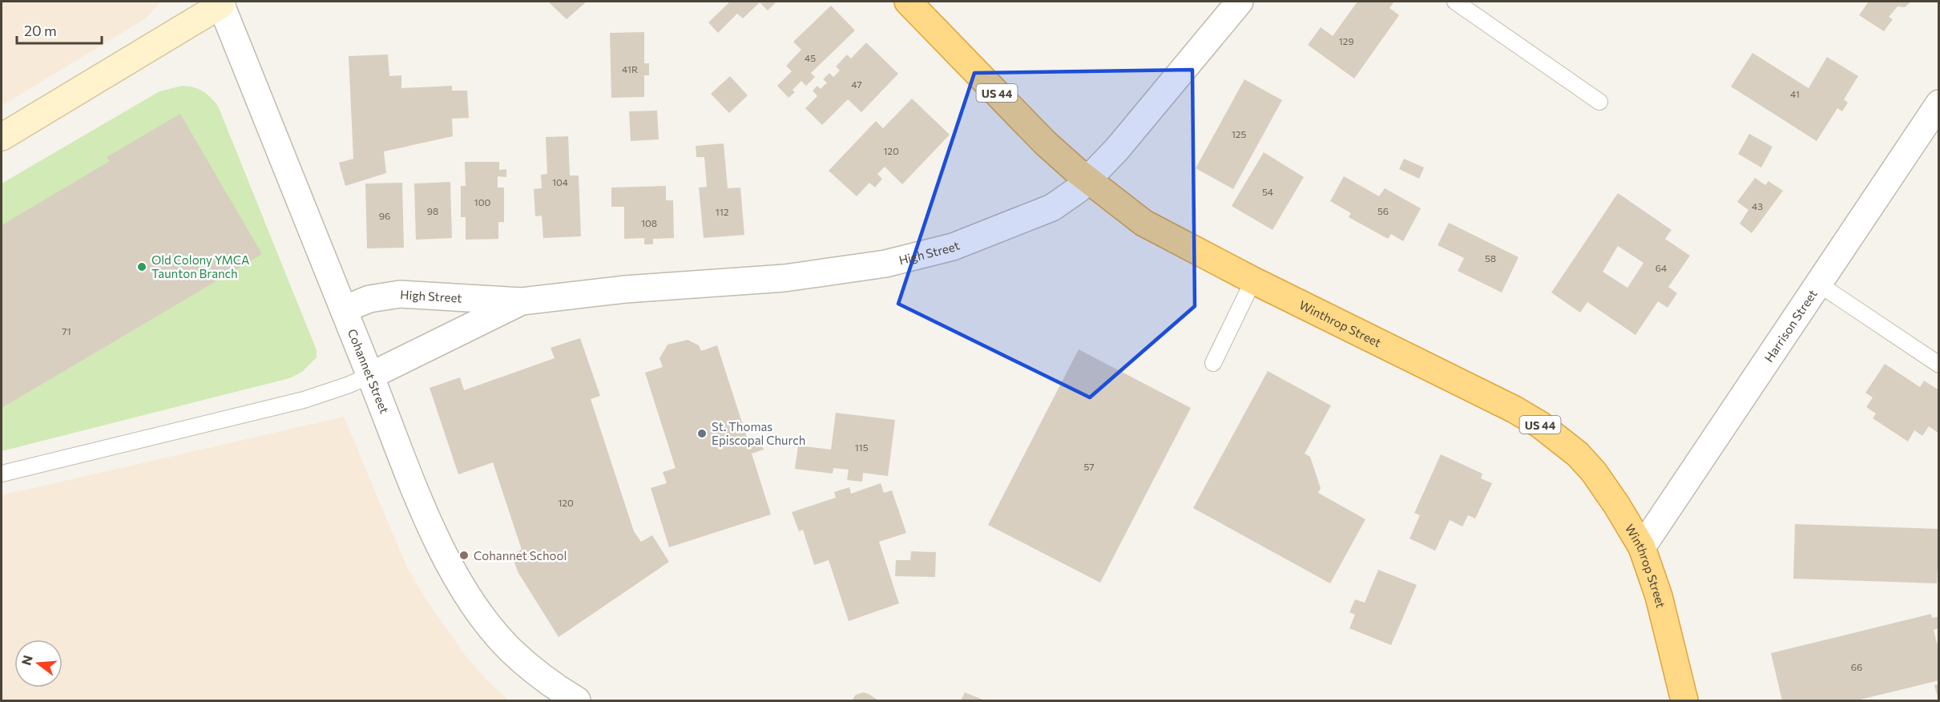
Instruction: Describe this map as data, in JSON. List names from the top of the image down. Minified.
{"streets":{"highway":["US 44","Winthrop Street"],"street":["High Street","Harrison Street","Cohannet Street"]},"crossings":[["High Street","Winthrop Street"],["High Street","Cohannet Street"],["Winthrop Street","Harrison Street"]],"places":["Old Colony YMCA Taunton Branch","St. Thomas Episcopal Church","Cohannet School"],"house_numbers":["129","45","41R","47","41","125","120","104","54","100","43","98","56","112","96","108","58","64","71","115","57","120","66"],"scale_bar":"20 m","north":"left"}
